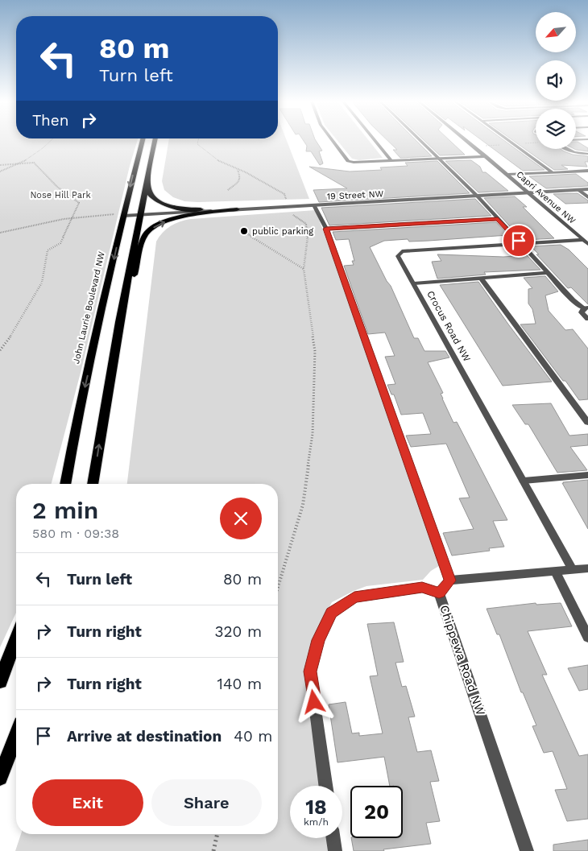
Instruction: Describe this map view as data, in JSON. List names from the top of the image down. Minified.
{"streets":{"main road":["John Laurie Boulevard NW"],"street":["19 Street NW","Capri Avenue NW","Crocus Road NW","Chippewa Road NW"]},"crossings":[["19 Street NW","Capri Avenue NW"],["19 Street NW","John Laurie Boulevard NW"],["Capri Avenue NW","Crocus Road NW"]],"parks":["Nose Hill Park"],"places":["public parking"],"north":"bottom left","page":{"turn":["80 m","Turn left"],"then":"Then","heading":["2 min","580 m · 09:38"],"list":[{"name":"Turn left","value":"80 m"},{"name":"Turn right","value":"320 m"},{"name":"Turn right","value":"140 m"},{"name":"Arrive at destination","value":"40 m"}],"buttons":["Exit","Share"],"speed":"18 km/h","limit":"20"}}
